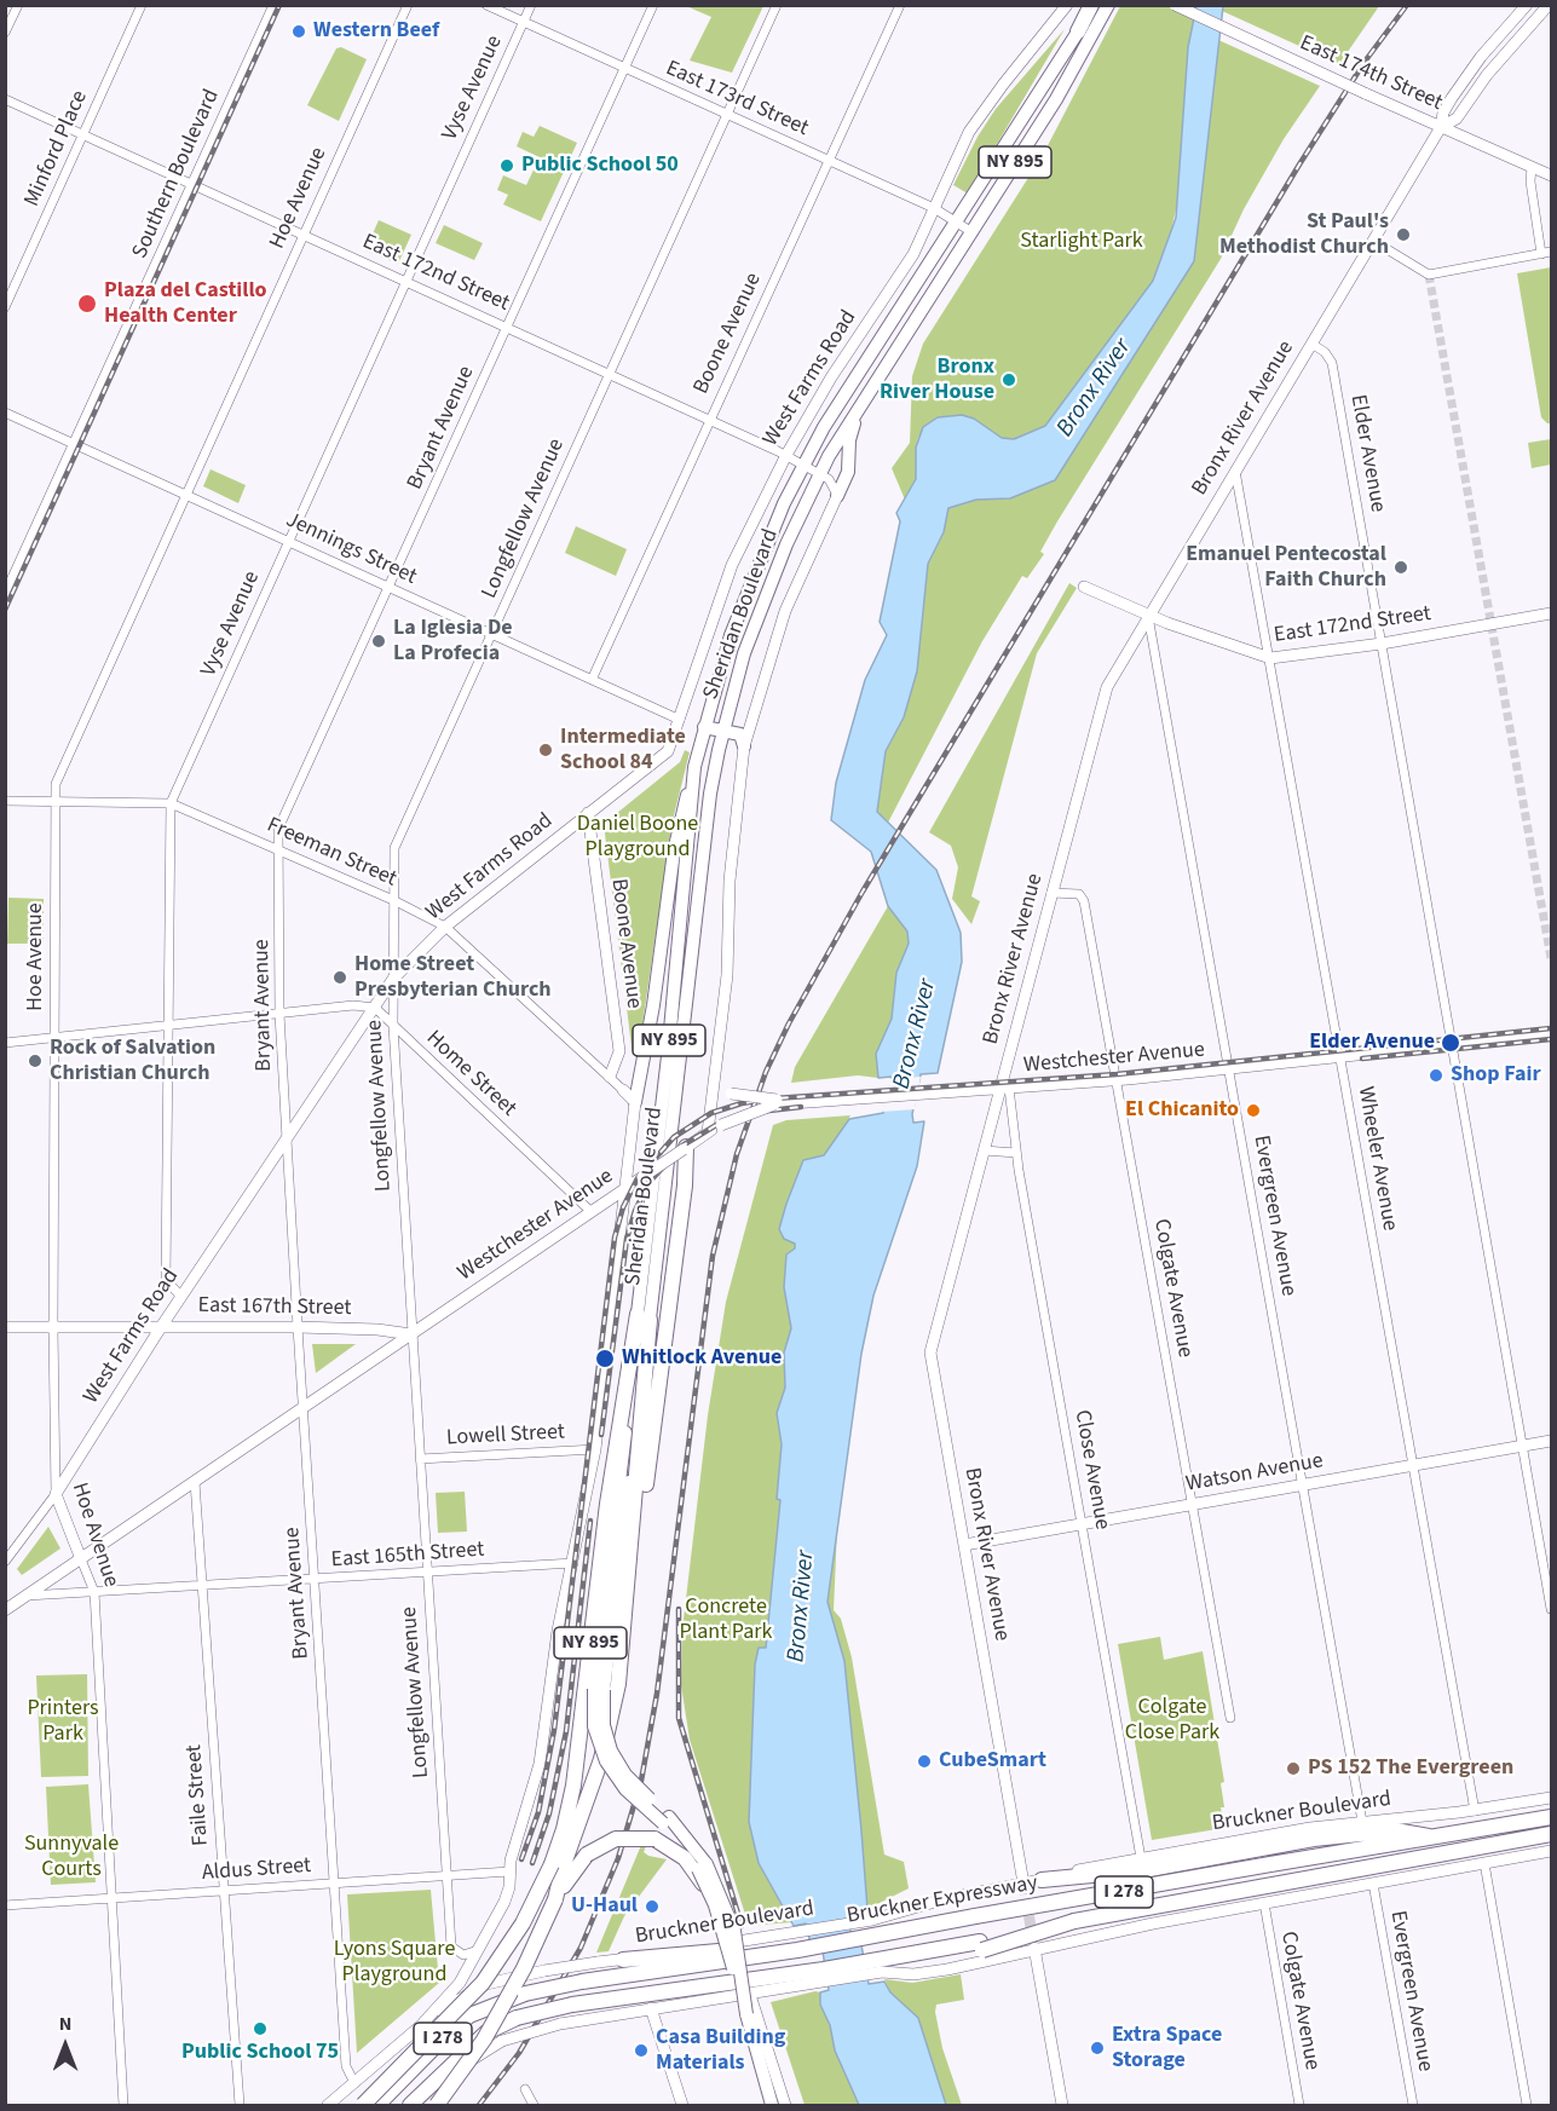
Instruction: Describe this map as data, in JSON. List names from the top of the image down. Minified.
{"streets":{"highway":["NY 895","I 278","Bruckner Expressway"],"main road":["East 174th Street","Southern Boulevard","Hoe Avenue","East 172nd Street","Boone Avenue","West Farms Road","Bronx River Avenue","Sheridan Boulevard","Westchester Avenue","East 167th Street","Watson Avenue","Bruckner Boulevard"],"street":["Vyse Avenue","East 173rd Street","Minford Place","Bryant Avenue","Elder Avenue","Longfellow Avenue","Jennings Street","Freeman Street","Home Street","Wheeler Avenue","Evergreen Avenue","Colgate Avenue","Lowell Street","Close Avenue","East 165th Street","Faile Street","Aldus Street"]},"crossings":[["East 174th Street","Bronx River Avenue"],["Vyse Avenue","East 173rd Street"],["Vyse Avenue","East 172nd Street"],["Vyse Avenue","West Farms Road"],["Vyse Avenue","Jennings Street"],["Vyse Avenue","Freeman Street"],["East 173rd Street","Boone Avenue"],["East 173rd Street","West Farms Road"],["East 173rd Street","Bryant Avenue"],["East 173rd Street","Longfellow Avenue"],["East 173rd Street","Sheridan Boulevard"],["Minford Place","East 172nd Street"],["NY 895","Sheridan Boulevard"],["Southern Boulevard","East 172nd Street"],["Southern Boulevard","Jennings Street"],["Hoe Avenue","East 172nd Street"],["Hoe Avenue","West Farms Road"],["Hoe Avenue","Jennings Street"],["Hoe Avenue","Freeman Street"],["Hoe Avenue","Westchester Avenue"],["Hoe Avenue","East 167th Street"],["Hoe Avenue","East 165th Street"],["Hoe Avenue","Aldus Street"],["East 172nd Street","Boone Avenue"],["East 172nd Street","West Farms Road"],["East 172nd Street","Bronx River Avenue"],["East 172nd Street","Bryant Avenue"],["East 172nd Street","Elder Avenue"],["East 172nd Street","Longfellow Avenue"],["East 172nd Street","Sheridan Boulevard"],["East 172nd Street","Wheeler Avenue"],["East 172nd Street","Evergreen Avenue"],["Boone Avenue","West Farms Road"],["Boone Avenue","Jennings Street"],["Boone Avenue","Freeman Street"],["West Farms Road","Bryant Avenue"],["West Farms Road","Longfellow Avenue"],["West Farms Road","Jennings Street"],["West Farms Road","Freeman Street"],["West Farms Road","Home Street"],["West Farms Road","East 167th Street"],["Bronx River Avenue","Elder Avenue"],["Bronx River Avenue","Westchester Avenue"],["Bronx River Avenue","Wheeler Avenue"],["Bronx River Avenue","Evergreen Avenue"],["Bronx River Avenue","Colgate Avenue"],["Bronx River Avenue","Close Avenue"],["Bronx River Avenue","Watson Avenue"],["Bronx River Avenue","Bruckner Boulevard"],["Bryant Avenue","Jennings Street"],["Bryant Avenue","Freeman Street"],["Bryant Avenue","Westchester Avenue"],["Bryant Avenue","East 167th Street"],["Bryant Avenue","East 165th Street"],["Bryant Avenue","Bruckner Boulevard"],["Bryant Avenue","Aldus Street"],["Elder Avenue","Westchester Avenue"],["Elder Avenue","Watson Avenue"],["Longfellow Avenue","Jennings Street"],["Longfellow Avenue","Freeman Street"],["Longfellow Avenue","Westchester Avenue"],["Longfellow Avenue","Home Street"],["Longfellow Avenue","East 167th Street"],["Longfellow Avenue","Lowell Street"],["Longfellow Avenue","East 165th Street"],["Longfellow Avenue","Aldus Street"],["Westchester Avenue","Home Street"],["Westchester Avenue","Wheeler Avenue"],["Westchester Avenue","Evergreen Avenue"],["Westchester Avenue","Colgate Avenue"],["Westchester Avenue","East 167th Street"],["Westchester Avenue","Close Avenue"],["Westchester Avenue","East 165th Street"],["Westchester Avenue","Faile Street"],["Wheeler Avenue","Watson Avenue"],["Wheeler Avenue","Bruckner Boulevard"],["Evergreen Avenue","Watson Avenue"],["Evergreen Avenue","Bruckner Boulevard"],["Colgate Avenue","Watson Avenue"],["Close Avenue","Watson Avenue"],["Close Avenue","Bruckner Boulevard"],["East 165th Street","Faile Street"],["Faile Street","Aldus Street"],["Bruckner Boulevard","Bruckner Expressway"]],"water":["Bronx River"],"parks":["Starlight Park","Daniel Boone Playground","Concrete Plant Park","Colgate Close Park","Printers Park","Sunnyvale Courts","Lyons Square Playground"],"places":["Western Beef","Public School 50","St Paul's Methodist Church","Plaza del Castillo Health Center","Bronx River House","Emanuel Pentecostal Faith Church","La Iglesia De La Profecia","Intermediate School 84","Home Street Presbyterian Church","Elder Avenue","Rock of Salvation Christian Church","Shop Fair","El Chicanito","Whitlock Avenue","CubeSmart","PS 152 The Evergreen","U-Haul","Public School 75","Extra Space Storage","Casa Building Materials"],"north":"top"}
